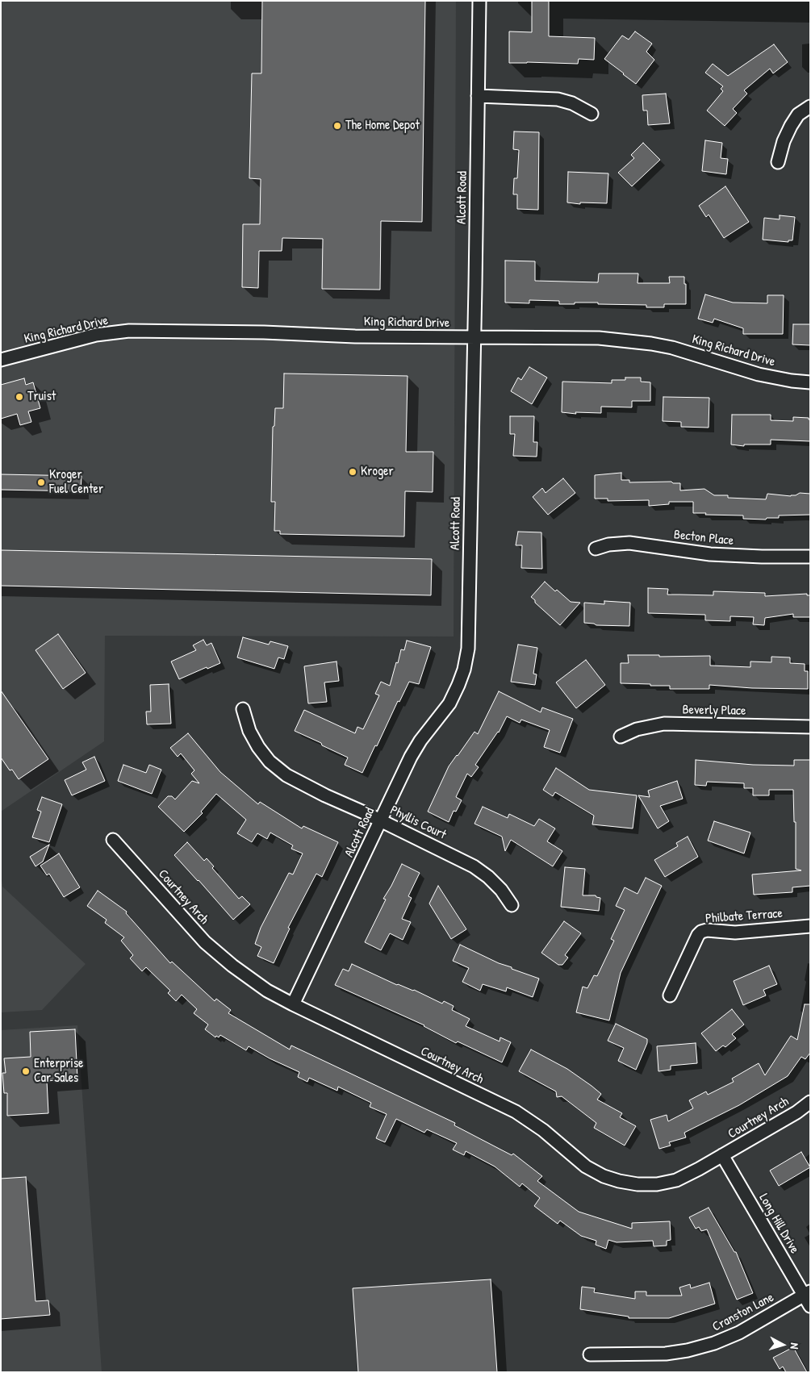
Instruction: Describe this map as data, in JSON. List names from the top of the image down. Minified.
{"streets":{"street":["Alcott Road","King Richard Drive","Becton Place","Beverly Place","Phyllis Court","Courtney Arch","Philbate Terrace","Long Hill Drive","Cranston Lane"]},"crossings":[["Alcott Road","King Richard Drive"],["Alcott Road","Phyllis Court"],["Alcott Road","Courtney Arch"],["Courtney Arch","Long Hill Drive"],["Long Hill Drive","Cranston Lane"]],"places":["The Home Depot","Truist","Kroger","Kroger Fuel Center","Enterprise Car Sales"],"north":"right"}
